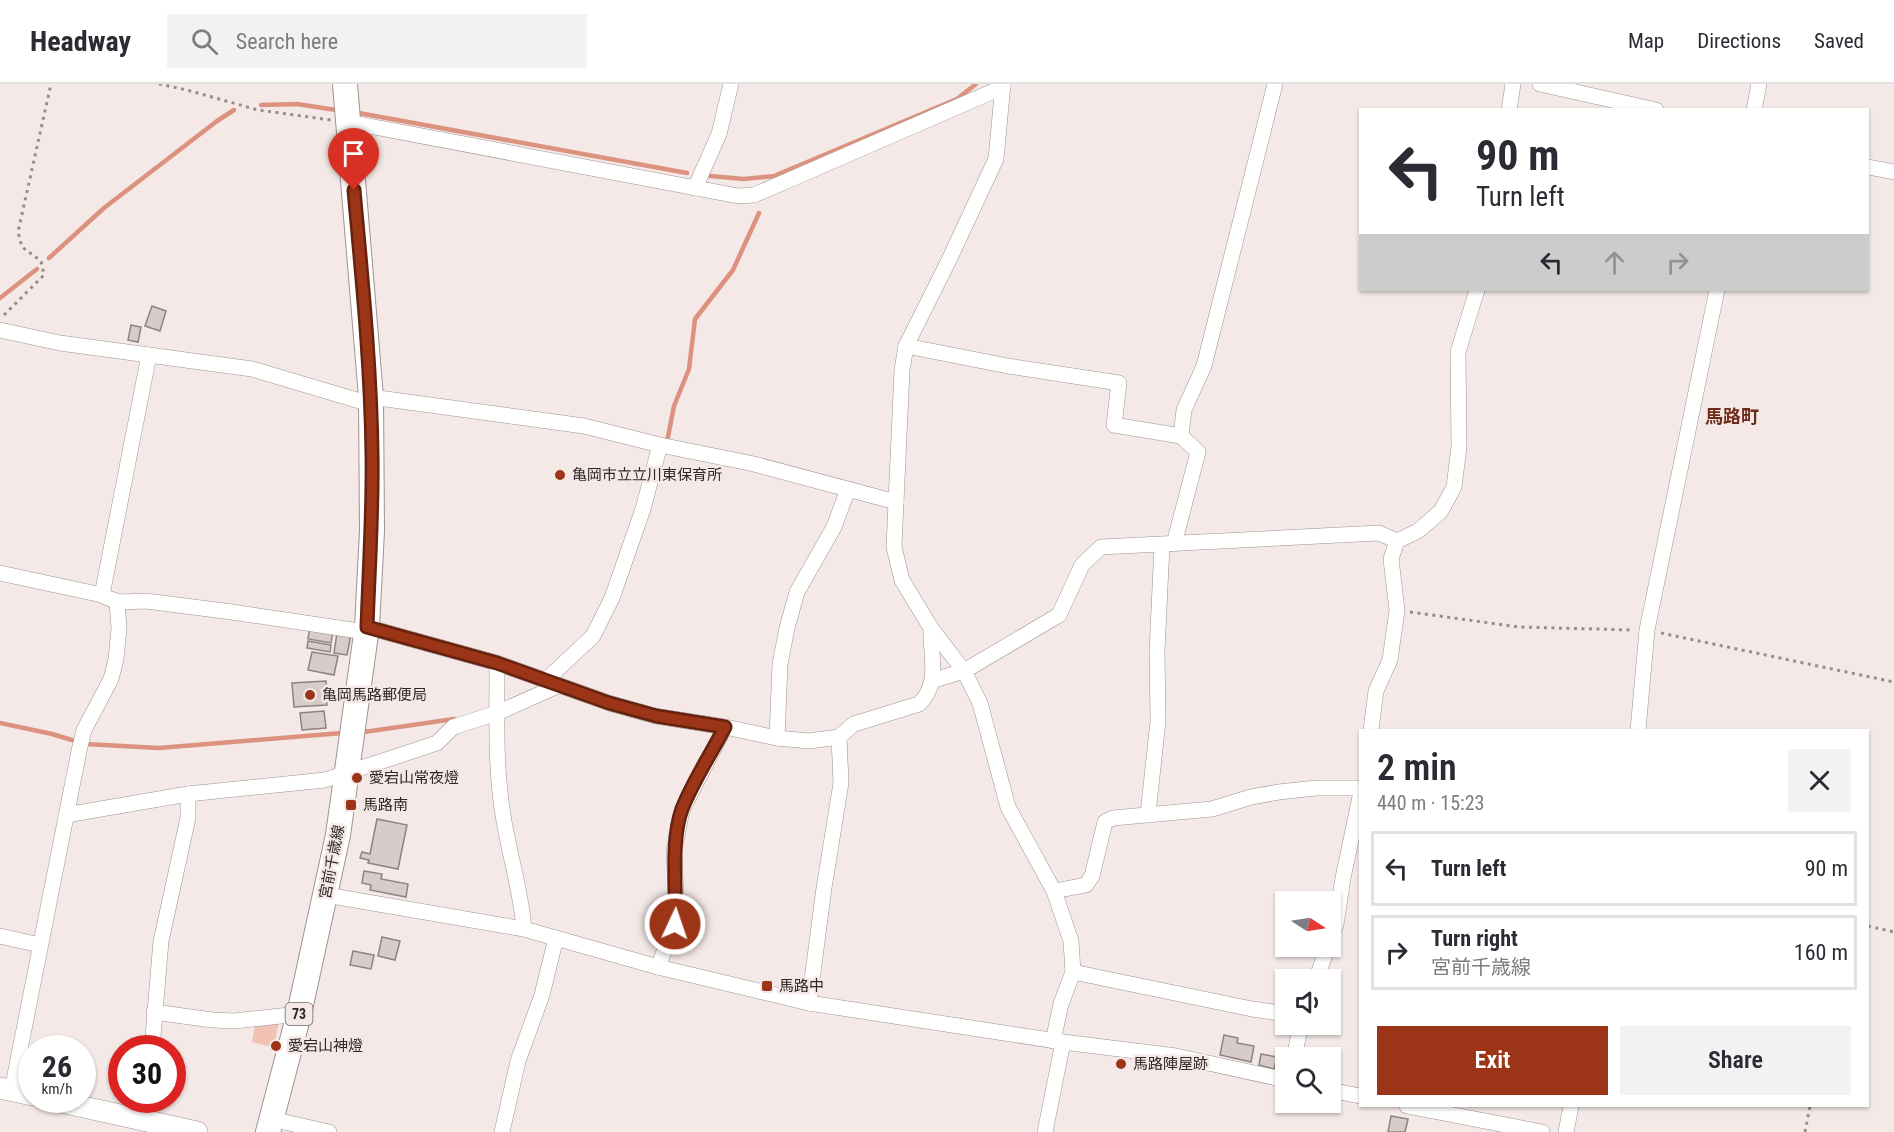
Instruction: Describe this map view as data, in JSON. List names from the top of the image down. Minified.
{"streets":{"main road":["宮前千歳線","73"]},"districts":["馬路町"],"places":{"other":["亀岡市立立川東保育所","亀岡馬路郵便局","愛宕山常夜燈","愛宕山神燈","馬路陣屋跡"],"transit":["馬路南","馬路中"]},"north":"right","page":{"header":"Headway","search":"Search here","nav":["Map","Directions","Saved"],"turn":["90 m","Turn left"],"heading":["2 min","440 m · 15:23"],"list":[{"name":"Turn left","value":"90 m"},{"name":"Turn right","note":"宮前千歳線","value":"160 m"}],"buttons":["Exit","Share"],"speed":"26 km/h","limit":"30"}}
